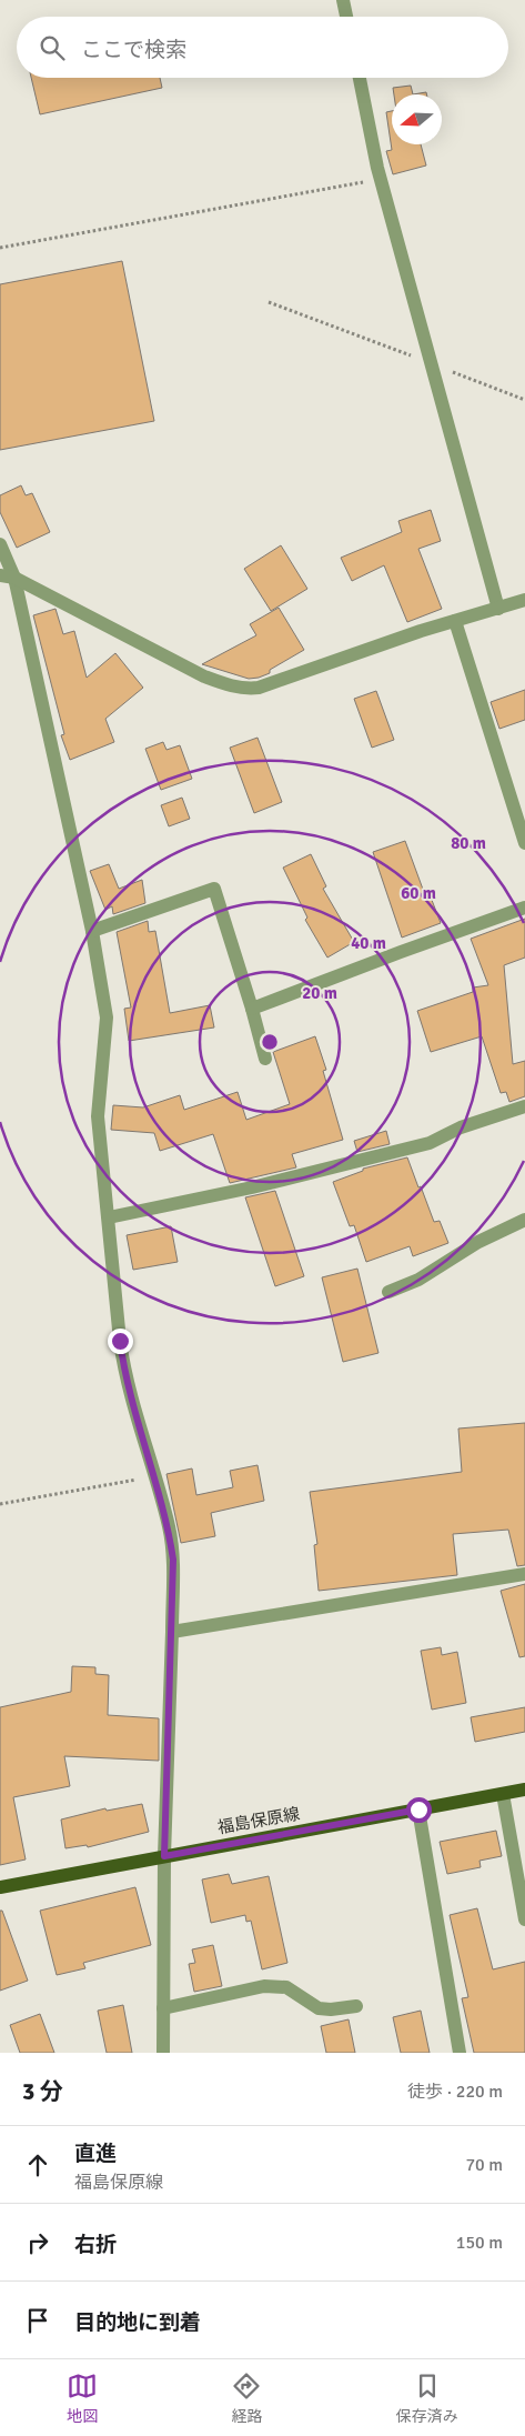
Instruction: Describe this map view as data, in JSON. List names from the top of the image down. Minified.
{"streets":{"main road":["福島保原線"]},"north":"left","page":{"search":"ここで検索","heading":["3 分","徒歩 · 220 m"],"list":[["直進","福島保原線","70 m"],["右折","150 m"],"目的地に到着"],"nav":["地図","経路","保存済み"]},"rings":["80 m","60 m","40 m","20 m"]}
